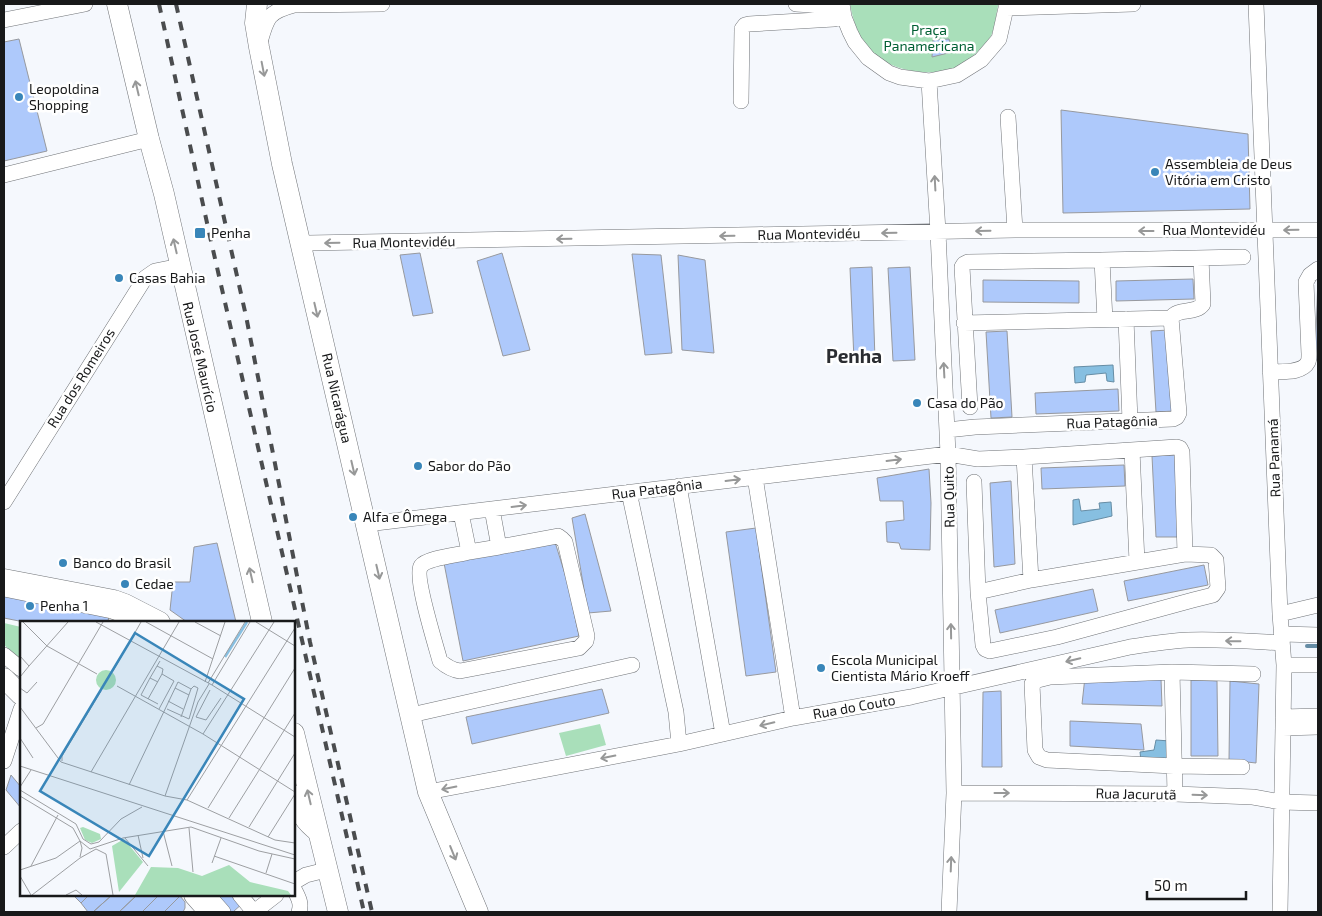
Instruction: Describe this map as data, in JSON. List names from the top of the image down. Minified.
{"streets":{"main road":["Rua José Maurício","Rua Nicarágua"],"street":["Rua Montevidéu","Rua dos Romeiros","Rua Patagônia","Rua Panamá","Rua Quito","Rua do Couto","Rua Jacurutã"]},"crossings":[["Rua Montevidéu","Rua Nicarágua"],["Rua Montevidéu","Rua Panamá"],["Rua Montevidéu","Rua Quito"],["Rua Nicarágua","Rua Patagônia"],["Rua Nicarágua","Rua do Couto"],["Rua Patagônia","Rua Quito"],["Rua Panamá","Rua do Couto"],["Rua Panamá","Rua Jacurutã"],["Rua Quito","Rua do Couto"],["Rua Quito","Rua Jacurutã"]],"one_way":["Rua José Maurício","Rua Nicarágua"],"districts":["Penha"],"parks":["Praça Panamericana"],"places":{"other":["Leopoldina Shopping","Assembleia de Deus Vitória em Cristo","Casas Bahia","Casa do Pão","Sabor do Pão","Alfa e Ômega","Banco do Brasil","Cedae","Penha 1","Escola Municipal Cientista Mário Kroeff"],"transit":["Penha"]},"scale_bar":"50 m"}
